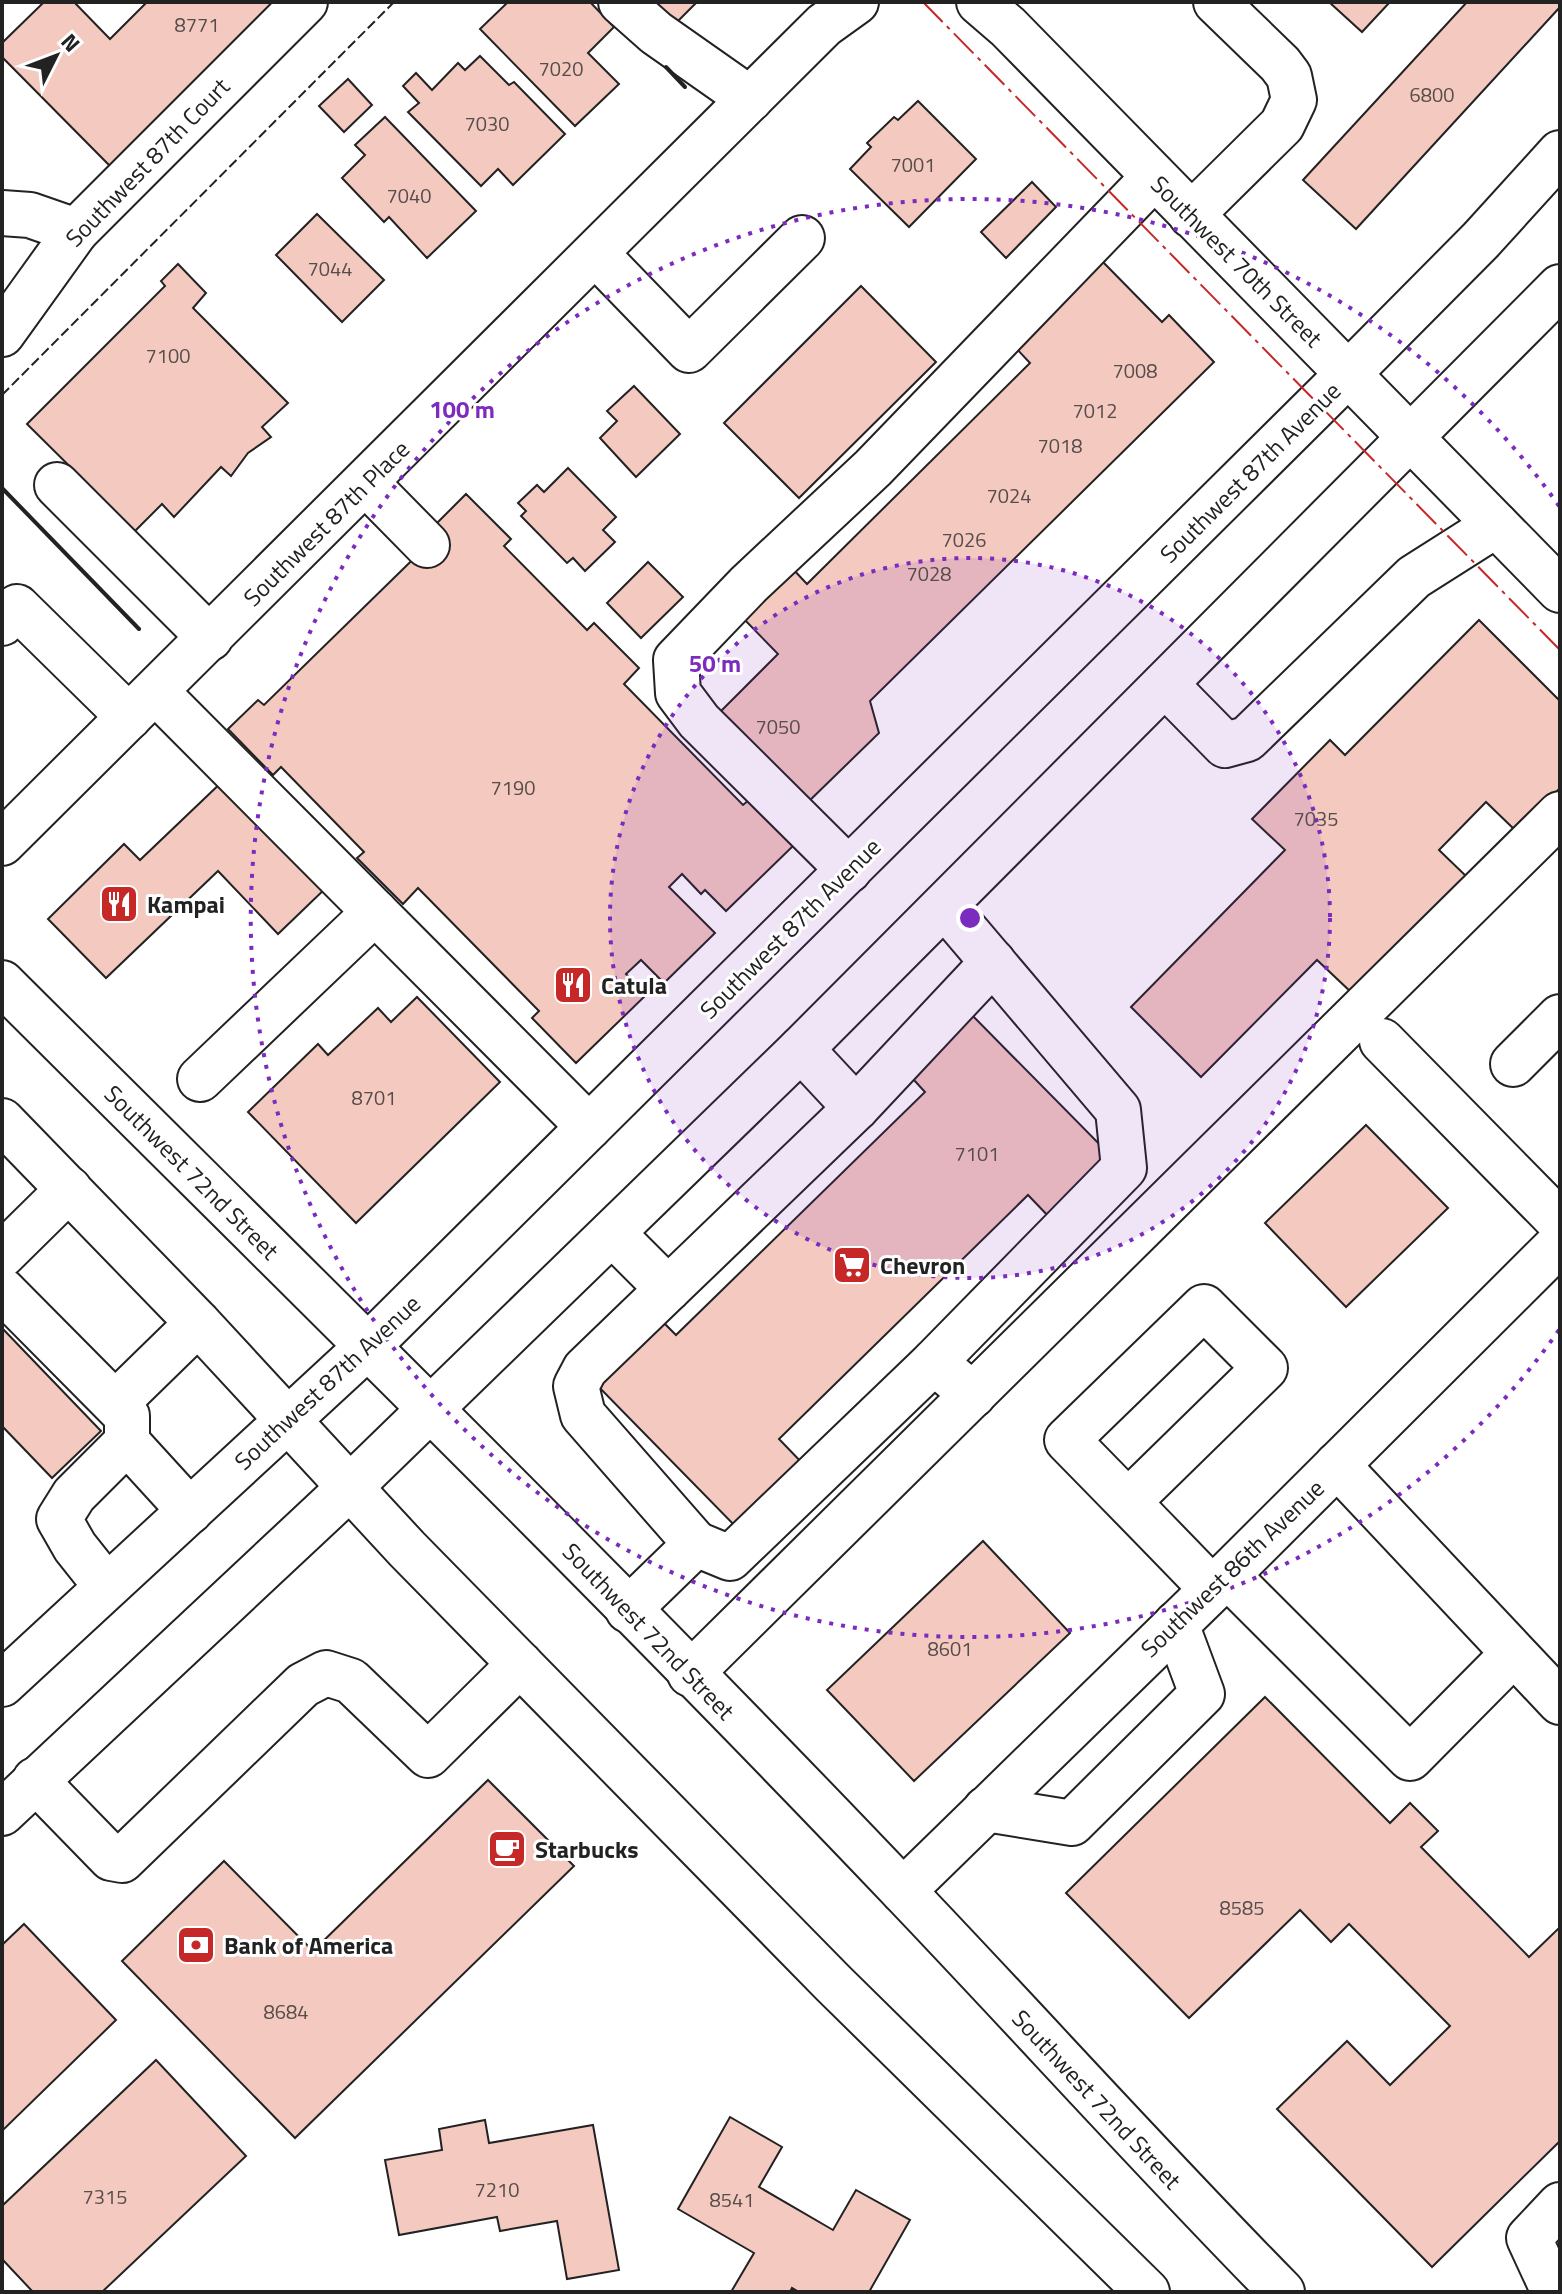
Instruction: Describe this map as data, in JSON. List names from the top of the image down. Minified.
{"streets":{"main road":["Southwest 87th Court","Southwest 70th Street","Southwest 87th Avenue","Southwest 87th Place","Southwest 72nd Street","Southwest 86th Avenue"]},"crossings":[["Southwest 70th Street","Southwest 87th Avenue"],["Southwest 87th Avenue","Southwest 72nd Street"],["Southwest 72nd Street","Southwest 86th Avenue"]],"places":{"restaurant":["Kampai","Catula"],"supermarket":["Chevron"],"cafe":["Starbucks"],"bank":["Bank of America"]},"house_numbers":["8771","7020","6800","7030","7001","7040","7044","7100","7008","7012","7018","7024","7026","7028","7050","7190","7035","8701","7101","8601","8585","8684","7210","7315","8541"],"north":"top right","rings":["100 m","50 m"]}
